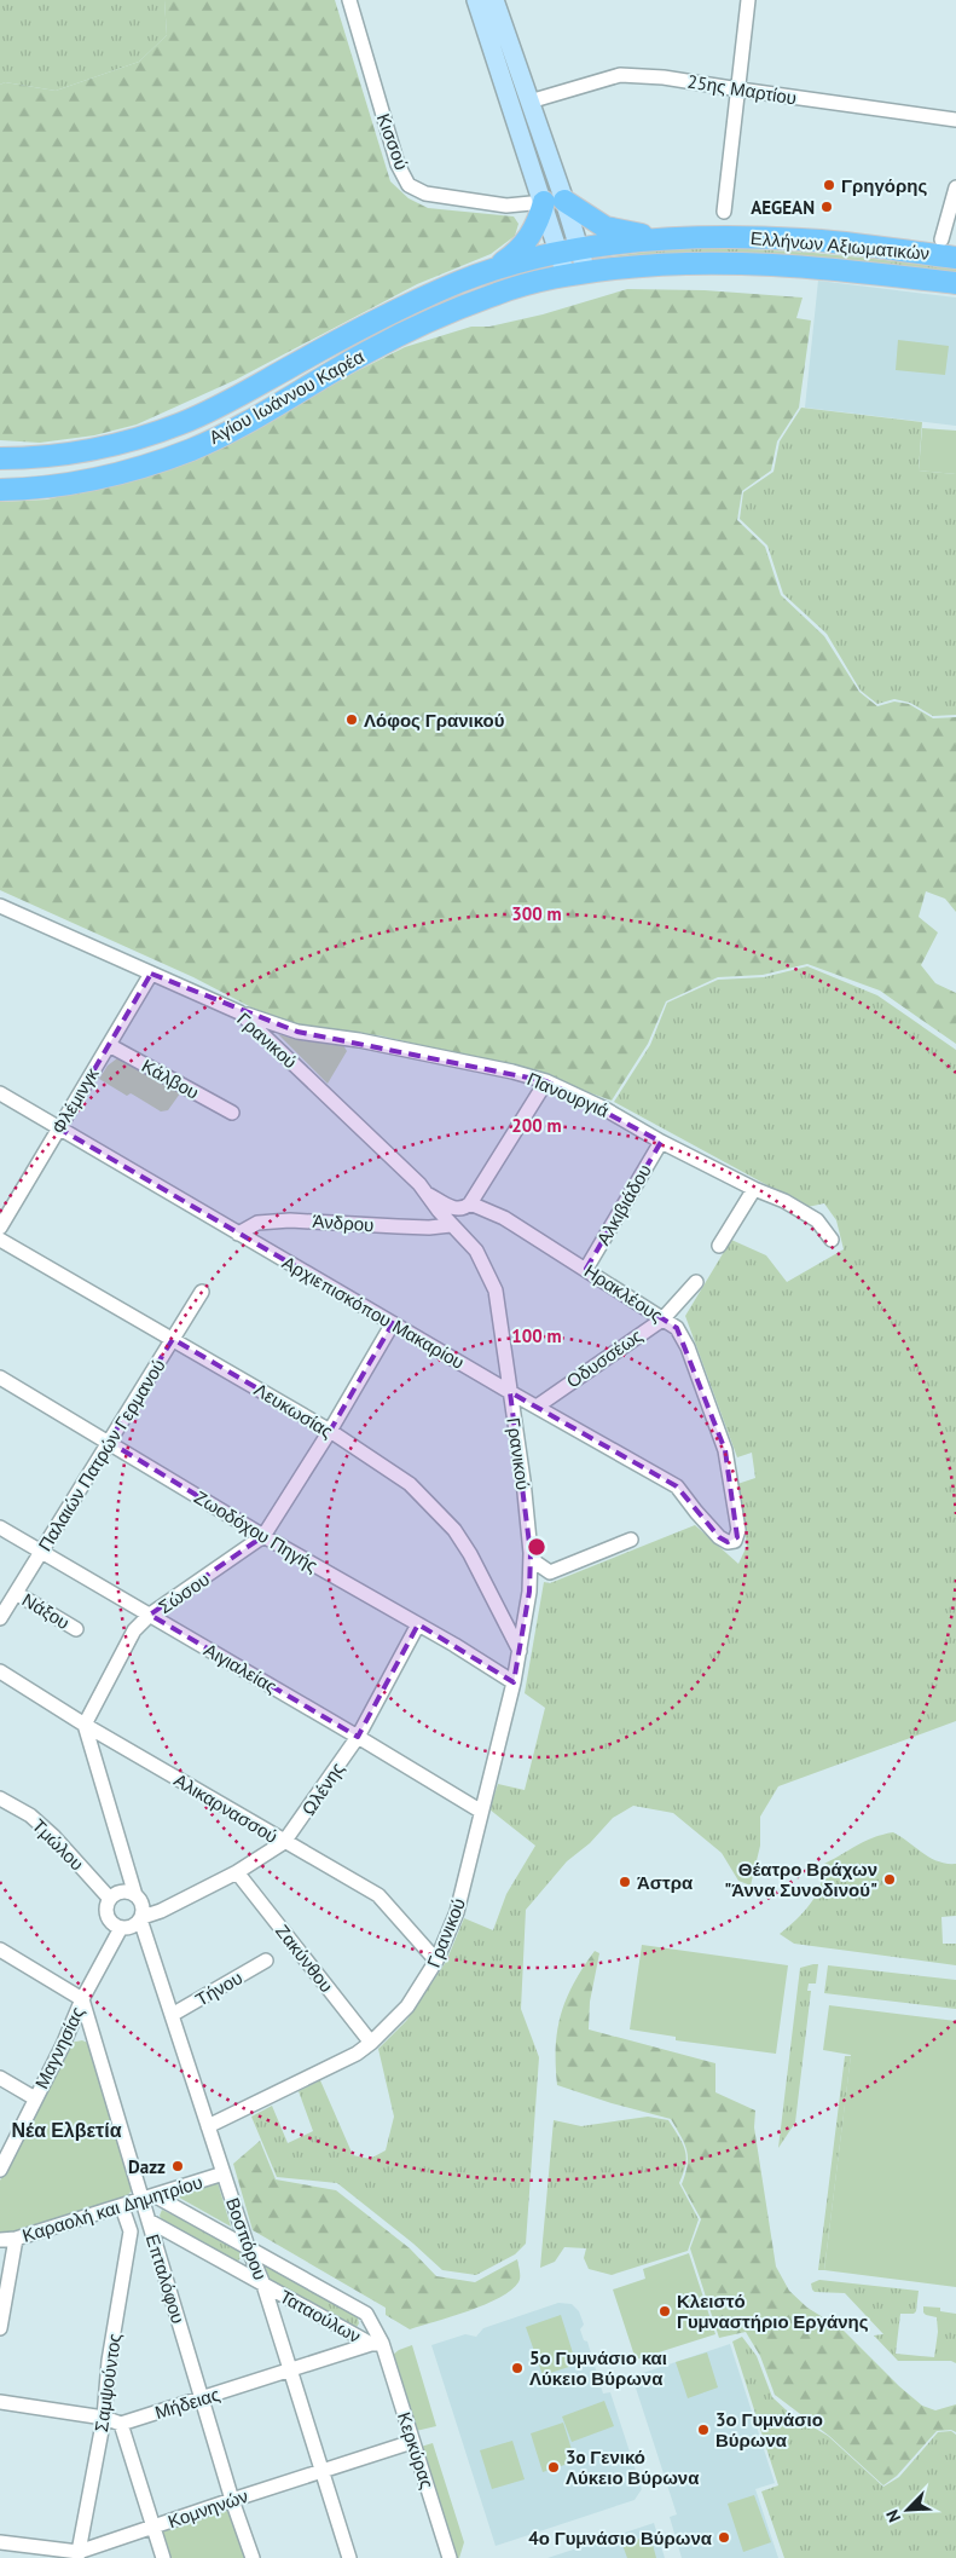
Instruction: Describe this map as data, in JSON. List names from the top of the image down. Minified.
{"streets":{"main road":["Ελλήνων Αξιωματικών","Αγίου Ιωάννου Καρέα"],"street":["25ης Μαρτίου","Κισσού","Γρανικού","Κάλβου","Πανουργιά","Φλέμινγκ","Αλκιβιάδου","Άνδρου","Ηρακλέους","Αρχιεπισκόπου Μακαρίου","Οδυσσέως","Λευκωσίας","Παλαιών Πατρών Γερμανού","Ζωοδόχου Πηγής","Σώσου","Νάξου","Αιγιαλείας","Ωλένης","Αλικαρνασσού","Τμώλου","Ζακύνθου","Τήνου","Μαγνησίας","Καραολή και Δημητρίου","Βοσπόρου","Επταλόφου","Ταταούλων","Σαμψούντος","Μήδειας","Κερκύρας","Κομνηνών"]},"crossings":[["Ελλήνων Αξιωματικών","Αγίου Ιωάννου Καρέα"],["Γρανικού","Πανουργιά"],["Γρανικού","Φλέμινγκ"],["Γρανικού","Άνδρου"],["Γρανικού","Αρχιεπισκόπου Μακαρίου"],["Γρανικού","Λευκωσίας"],["Γρανικού","Ζωοδόχου Πηγής"],["Γρανικού","Αιγιαλείας"],["Γρανικού","Αλικαρνασσού"],["Γρανικού","Ζακύνθου"],["Γρανικού","Βοσπόρου"],["Κάλβου","Φλέμινγκ"],["Πανουργιά","Αλκιβιάδου"],["Φλέμινγκ","Αρχιεπισκόπου Μακαρίου"],["Αλκιβιάδου","Ηρακλέους"],["Άνδρου","Αρχιεπισκόπου Μακαρίου"],["Ηρακλέους","Αρχιεπισκόπου Μακαρίου"],["Ηρακλέους","Οδυσσέως"],["Αρχιεπισκόπου Μακαρίου","Οδυσσέως"],["Αρχιεπισκόπου Μακαρίου","Σώσου"],["Λευκωσίας","Παλαιών Πατρών Γερμανού"],["Λευκωσίας","Σώσου"],["Παλαιών Πατρών Γερμανού","Ζωοδόχου Πηγής"],["Παλαιών Πατρών Γερμανού","Νάξου"],["Παλαιών Πατρών Γερμανού","Αιγιαλείας"],["Ζωοδόχου Πηγής","Σώσου"],["Ζωοδόχου Πηγής","Ωλένης"],["Σώσου","Αιγιαλείας"],["Σώσου","Αλικαρνασσού"],["Αιγιαλείας","Ωλένης"],["Ωλένης","Αλικαρνασσού"],["Ωλένης","Τμώλου"],["Ωλένης","Ζακύνθου"],["Ωλένης","Μαγνησίας"],["Ωλένης","Βοσπόρου"],["Τμώλου","Μαγνησίας"],["Τμώλου","Βοσπόρου"],["Τήνου","Βοσπόρου"],["Μαγνησίας","Βοσπόρου"],["Μαγνησίας","Επταλόφου"],["Καραολή και Δημητρίου","Βοσπόρου"],["Καραολή και Δημητρίου","Επταλόφου"],["Καραολή και Δημητρίου","Ταταούλων"],["Καραολή και Δημητρίου","Σαμψούντος"],["Βοσπόρου","Ταταούλων"],["Βοσπόρου","Μήδειας"],["Βοσπόρου","Κομνηνών"],["Επταλόφου","Ταταούλων"],["Επταλόφου","Μήδειας"],["Επταλόφου","Κομνηνών"],["Ταταούλων","Μήδειας"],["Ταταούλων","Κερκύρας"],["Σαμψούντος","Κομνηνών"],["Μήδειας","Κερκύρας"],["Κερκύρας","Κομνηνών"]],"districts":["Νέα Ελβετία"],"places":["Γρηγόρης","AEGEAN","Λόφος Γρανικού","Θέατρο Βράχων \"Άννα Συνοδινού\"","Άστρα","Dazz","Κλειστό Γυμναστήριο Εργάνης","5ο Γυμνάσιο και Λύκειο Βύρωνα","3ο Γυμνάσιο Βύρωνα","3o Γενικό Λύκειο Βύρωνα","4ο Γυμνάσιο Βύρωνα"],"north":"bottom left","rings":["300 m","200 m","100 m"]}
